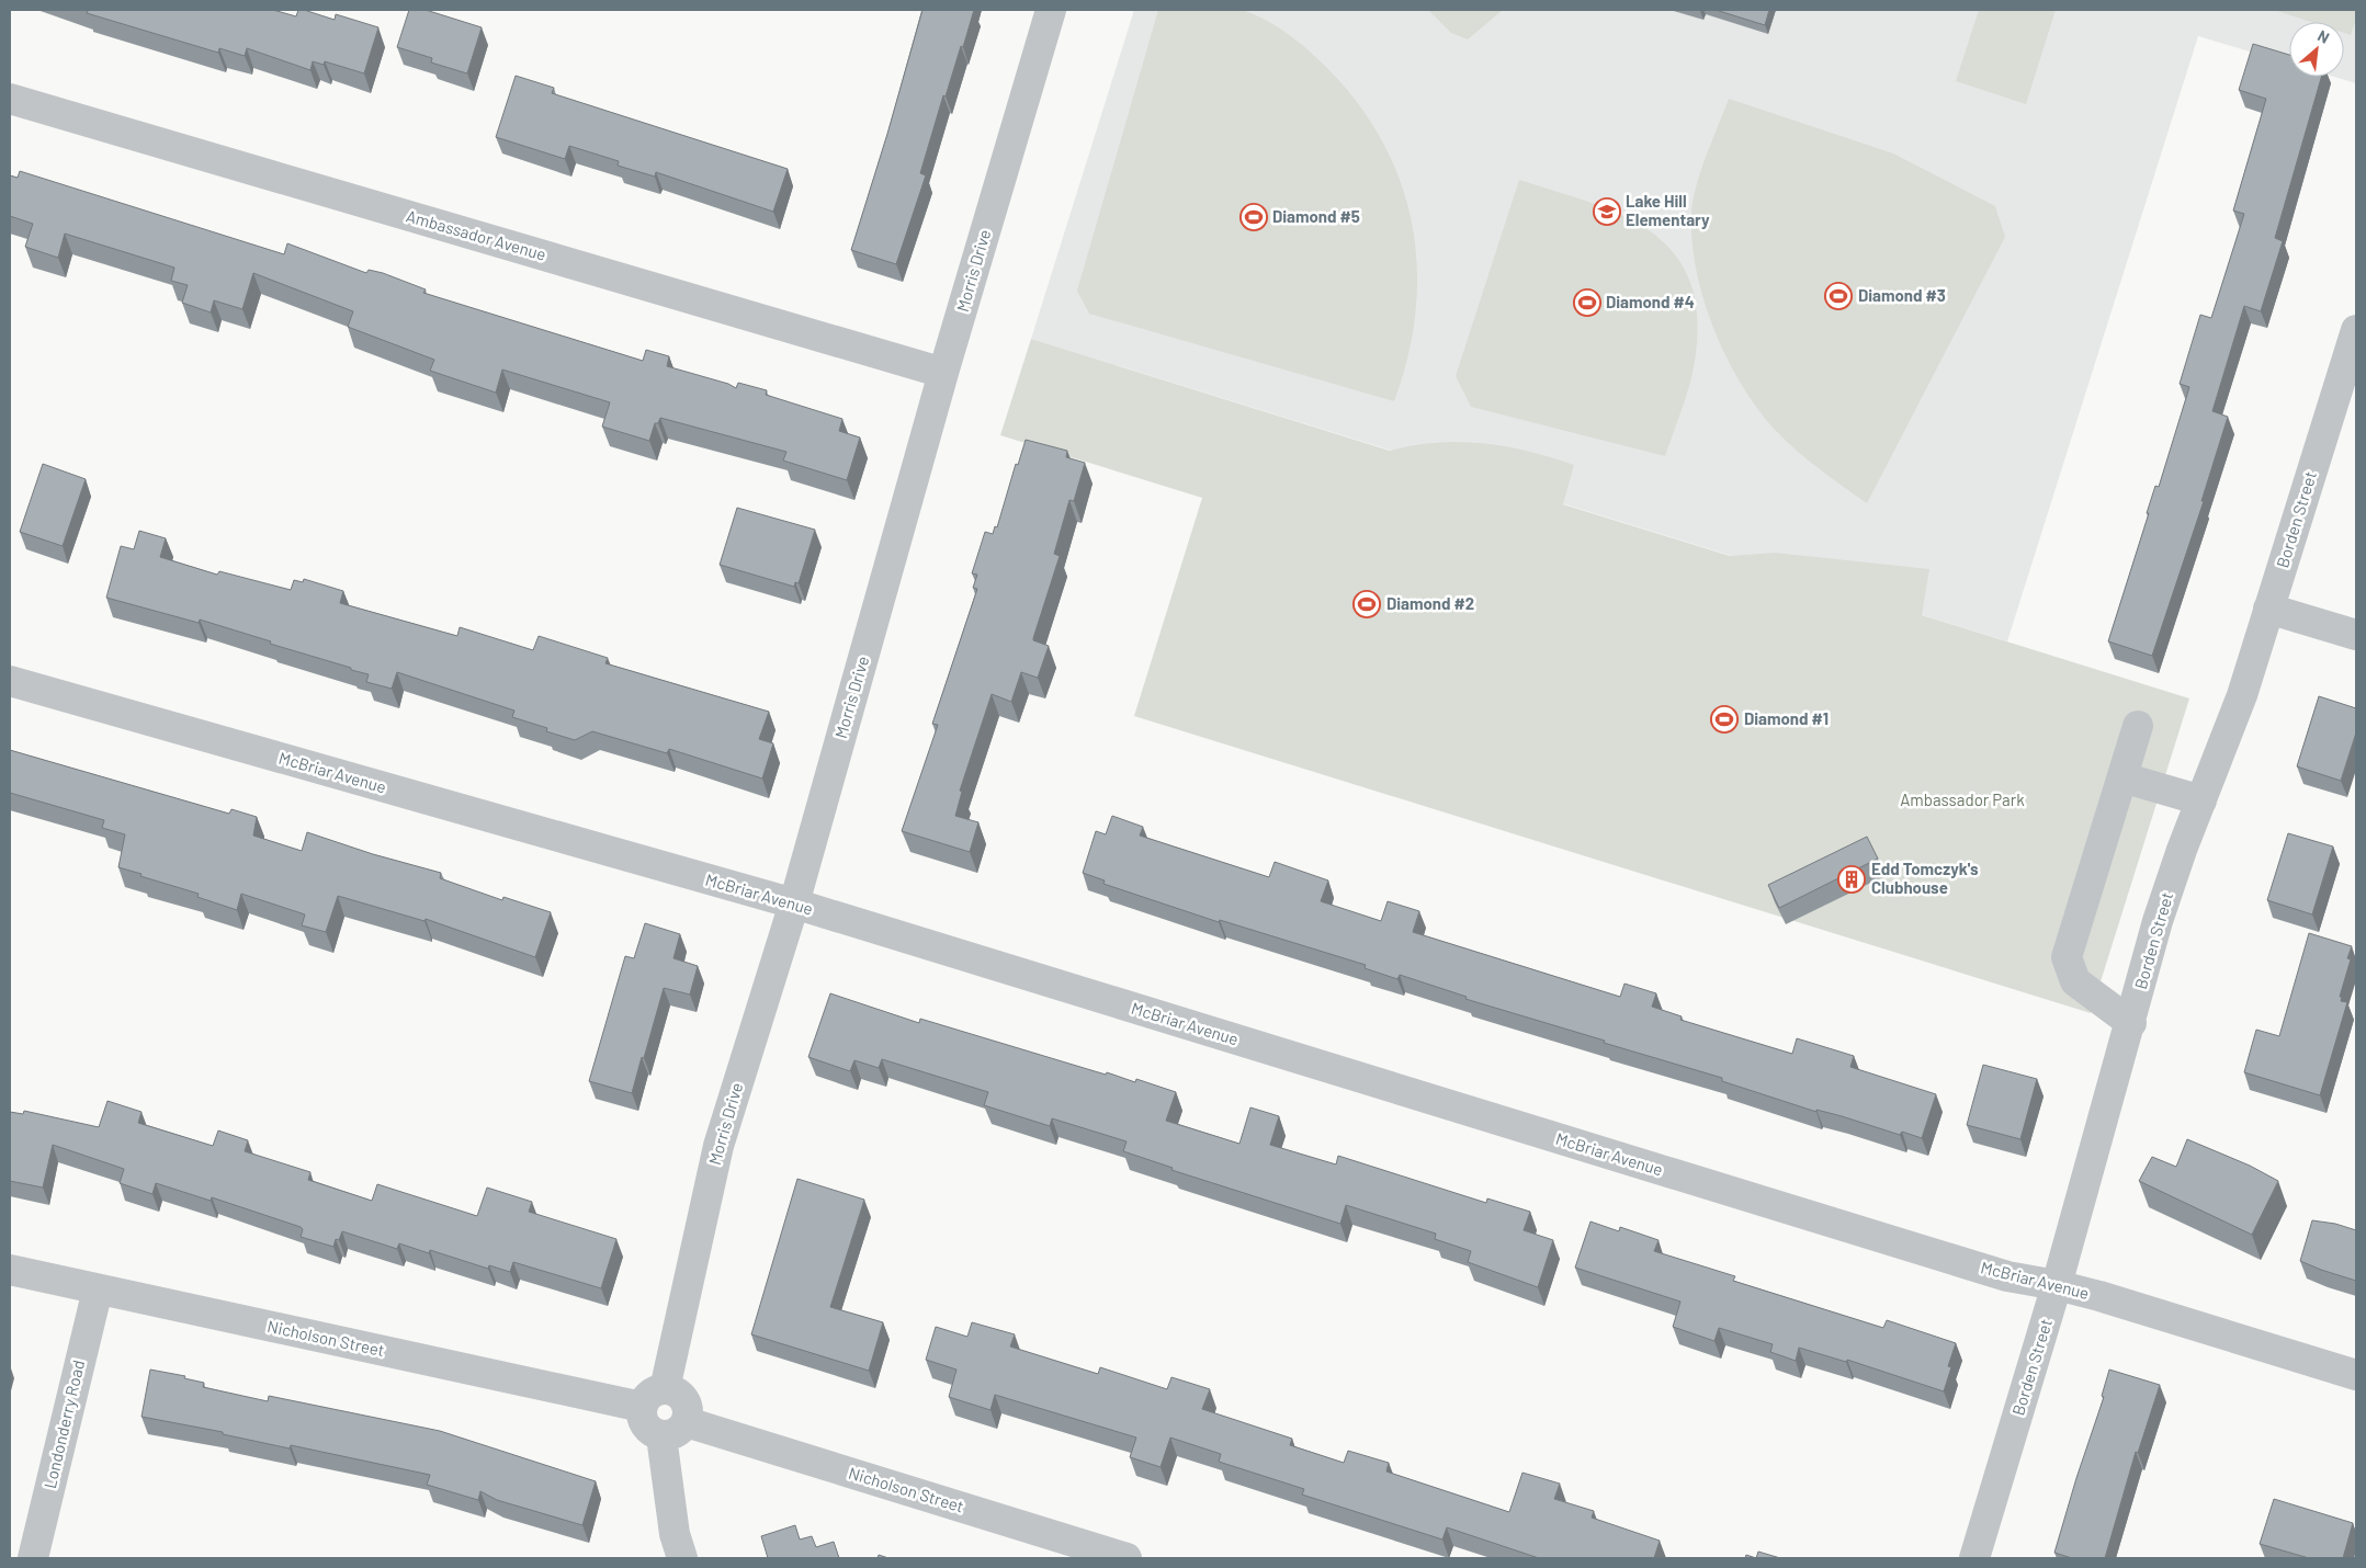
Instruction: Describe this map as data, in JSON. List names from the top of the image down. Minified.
{"streets":{"street":["Ambassador Avenue","Morris Drive","Borden Street","McBriar Avenue","Nicholson Street","Londonderry Road"]},"crossings":[["Ambassador Avenue","Morris Drive"],["Morris Drive","McBriar Avenue"],["Morris Drive","Nicholson Street"],["Borden Street","McBriar Avenue"],["Nicholson Street","Londonderry Road"]],"parks":["Ambassador Park"],"places":{"school or university":["Lake Hill Elementary"],"sports":["Diamond #5","Diamond #3","Diamond #4","Diamond #2","Diamond #1"],"building":["Edd Tomczyk's Clubhouse"]},"north":"top right"}
